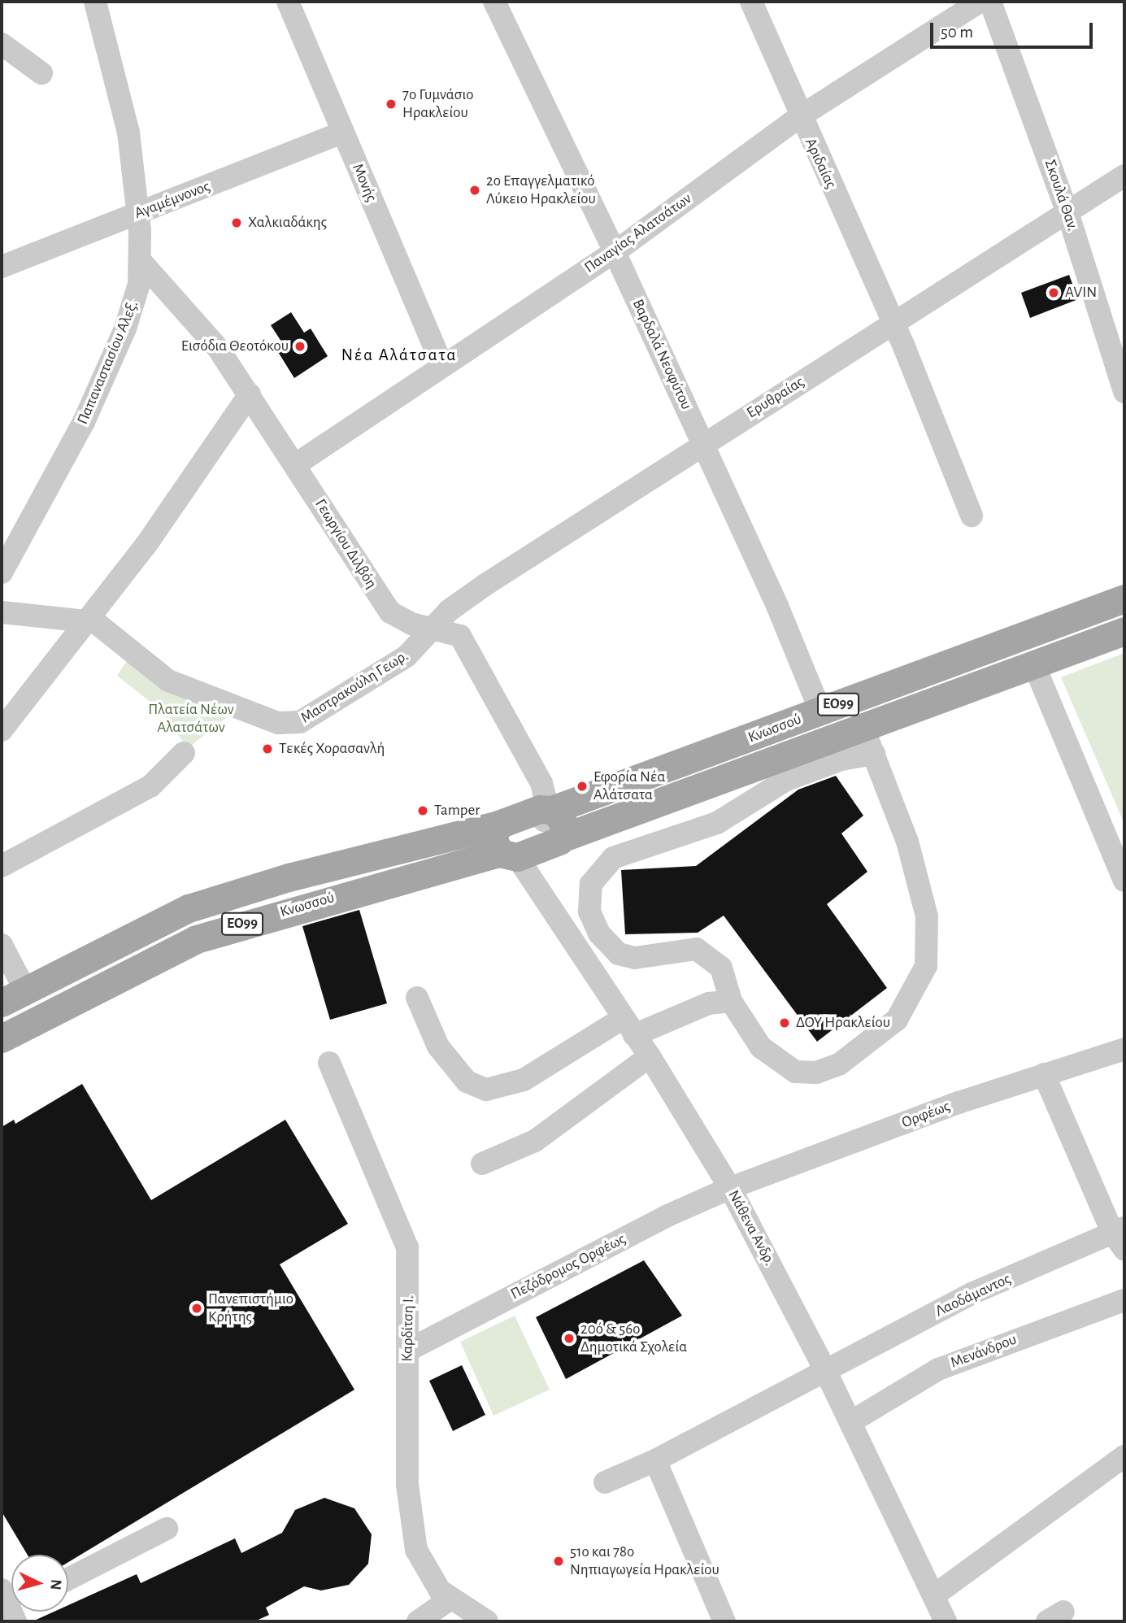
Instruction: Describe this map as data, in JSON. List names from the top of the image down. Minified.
{"streets":{"main road":["ΕΟ99","Κνωσσού"],"street":["Αριδαίας","Μονής","Σκουλά Θαν.","Αγαμέμνονος","Παναγίας Αλατσάτων","Βαρδαλά Νεοφύτου","Παπαναστασίου Αλεξ.","Ερυθραίας","Γεωργίου Διλβόη","Μαστρακούλη Γεωρ.","Ορφέως","Νάθενα Ανδρ.","Πεζόδρομος Ορφέως","Λαοδάμαντος","Καρδίτση Ι.","Μενάνδρου"]},"crossings":[["Αριδαίας","Παναγίας Αλατσάτων"],["Αριδαίας","Ερυθραίας"],["Μονής","Αγαμέμνονος"],["Μονής","Παναγίας Αλατσάτων"],["Σκουλά Θαν.","Ερυθραίας"],["Αγαμέμνονος","Παπαναστασίου Αλεξ."],["Παναγίας Αλατσάτων","Βαρδαλά Νεοφύτου"],["Παναγίας Αλατσάτων","Γεωργίου Διλβόη"],["Βαρδαλά Νεοφύτου","Ερυθραίας"],["Βαρδαλά Νεοφύτου","Κνωσσού"],["Παπαναστασίου Αλεξ.","Γεωργίου Διλβόη"],["Ερυθραίας","Γεωργίου Διλβόη"],["Ερυθραίας","Μαστρακούλη Γεωρ."],["Γεωργίου Διλβόη","Μαστρακούλη Γεωρ."],["Γεωργίου Διλβόη","ΕΟ99"],["Γεωργίου Διλβόη","Κνωσσού"],["ΕΟ99","Κνωσσού"],["ΕΟ99","Νάθενα Ανδρ."],["Κνωσσού","Νάθενα Ανδρ."],["Ορφέως","Νάθενα Ανδρ."],["Ορφέως","Πεζόδρομος Ορφέως"],["Νάθενα Ανδρ.","Πεζόδρομος Ορφέως"],["Νάθενα Ανδρ.","Λαοδάμαντος"],["Νάθενα Ανδρ.","Μενάνδρου"],["Πεζόδρομος Ορφέως","Καρδίτση Ι."]],"districts":["Νέα Αλάτσατα"],"parks":["Πλατεία Νέων Αλατσάτων"],"places":["7o Γυμνάσιο Ηρακλείου","2ο Επαγγελματικό Λύκειο Ηρακλείου","Χαλκιαδάκης","AVIN","Εισόδια Θεοτόκου","Τεκές Χορασανλή","Εφορία Νέα Αλάτσατα","Tamper","ΔΟΥ Ηρακλείου","Πανεπιστήμιο Κρήτης","20ό & 56ο Δημοτικά Σχολεία","51ο και 78ο Νηπιαγωγεία Ηρακλείου"],"scale_bar":"50 m","north":"right"}
